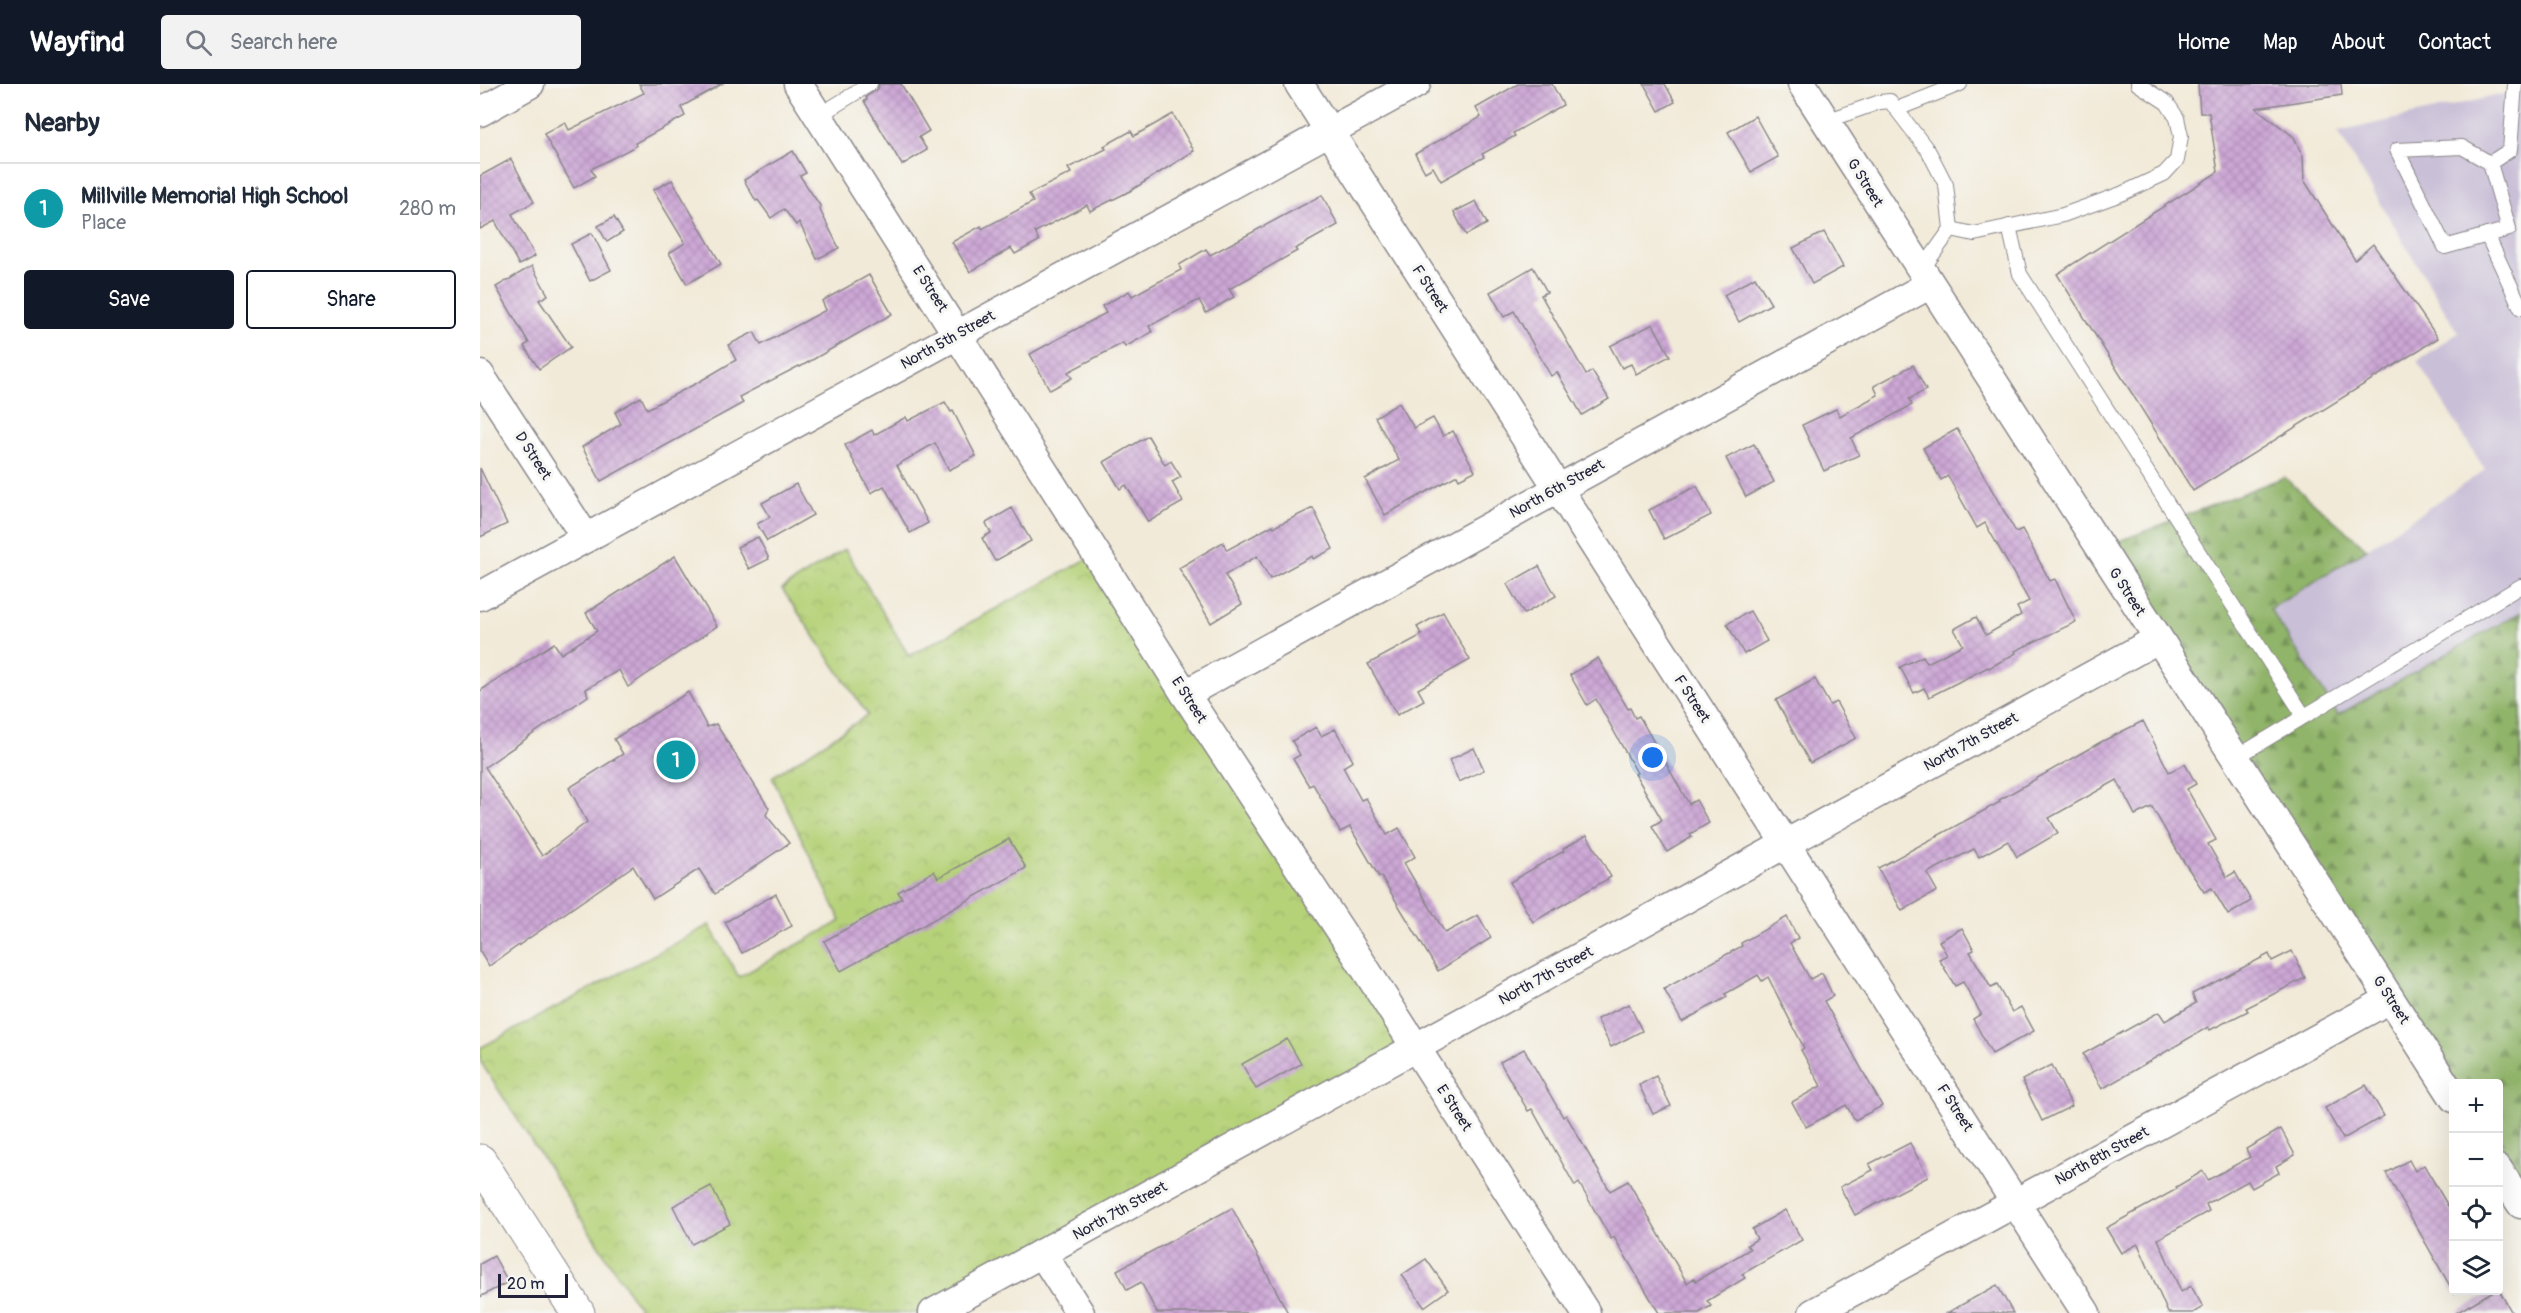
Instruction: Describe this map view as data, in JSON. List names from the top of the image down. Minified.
{"streets":{"street":["G Street","E Street","F Street","North 5th Street","D Street","North 6th Street","North 7th Street","North 8th Street"]},"crossings":[["G Street","North 6th Street"],["G Street","North 7th Street"],["G Street","North 8th Street"],["E Street","North 5th Street"],["E Street","North 6th Street"],["E Street","North 7th Street"],["F Street","North 5th Street"],["F Street","North 6th Street"],["F Street","North 7th Street"],["F Street","North 8th Street"],["North 5th Street","D Street"]],"scale_bar":"20 m","page":{"header":"Wayfind","search":"Search here","nav":["Home","Map","About","Contact"],"heading":"Nearby","list":[{"mark":"1","name":"Millville Memorial High School","note":"Place","value":"280 m"}],"buttons":["Save","Share"],"pins":"1","map_buttons":["+","−"],"scale":"20 m"}}
